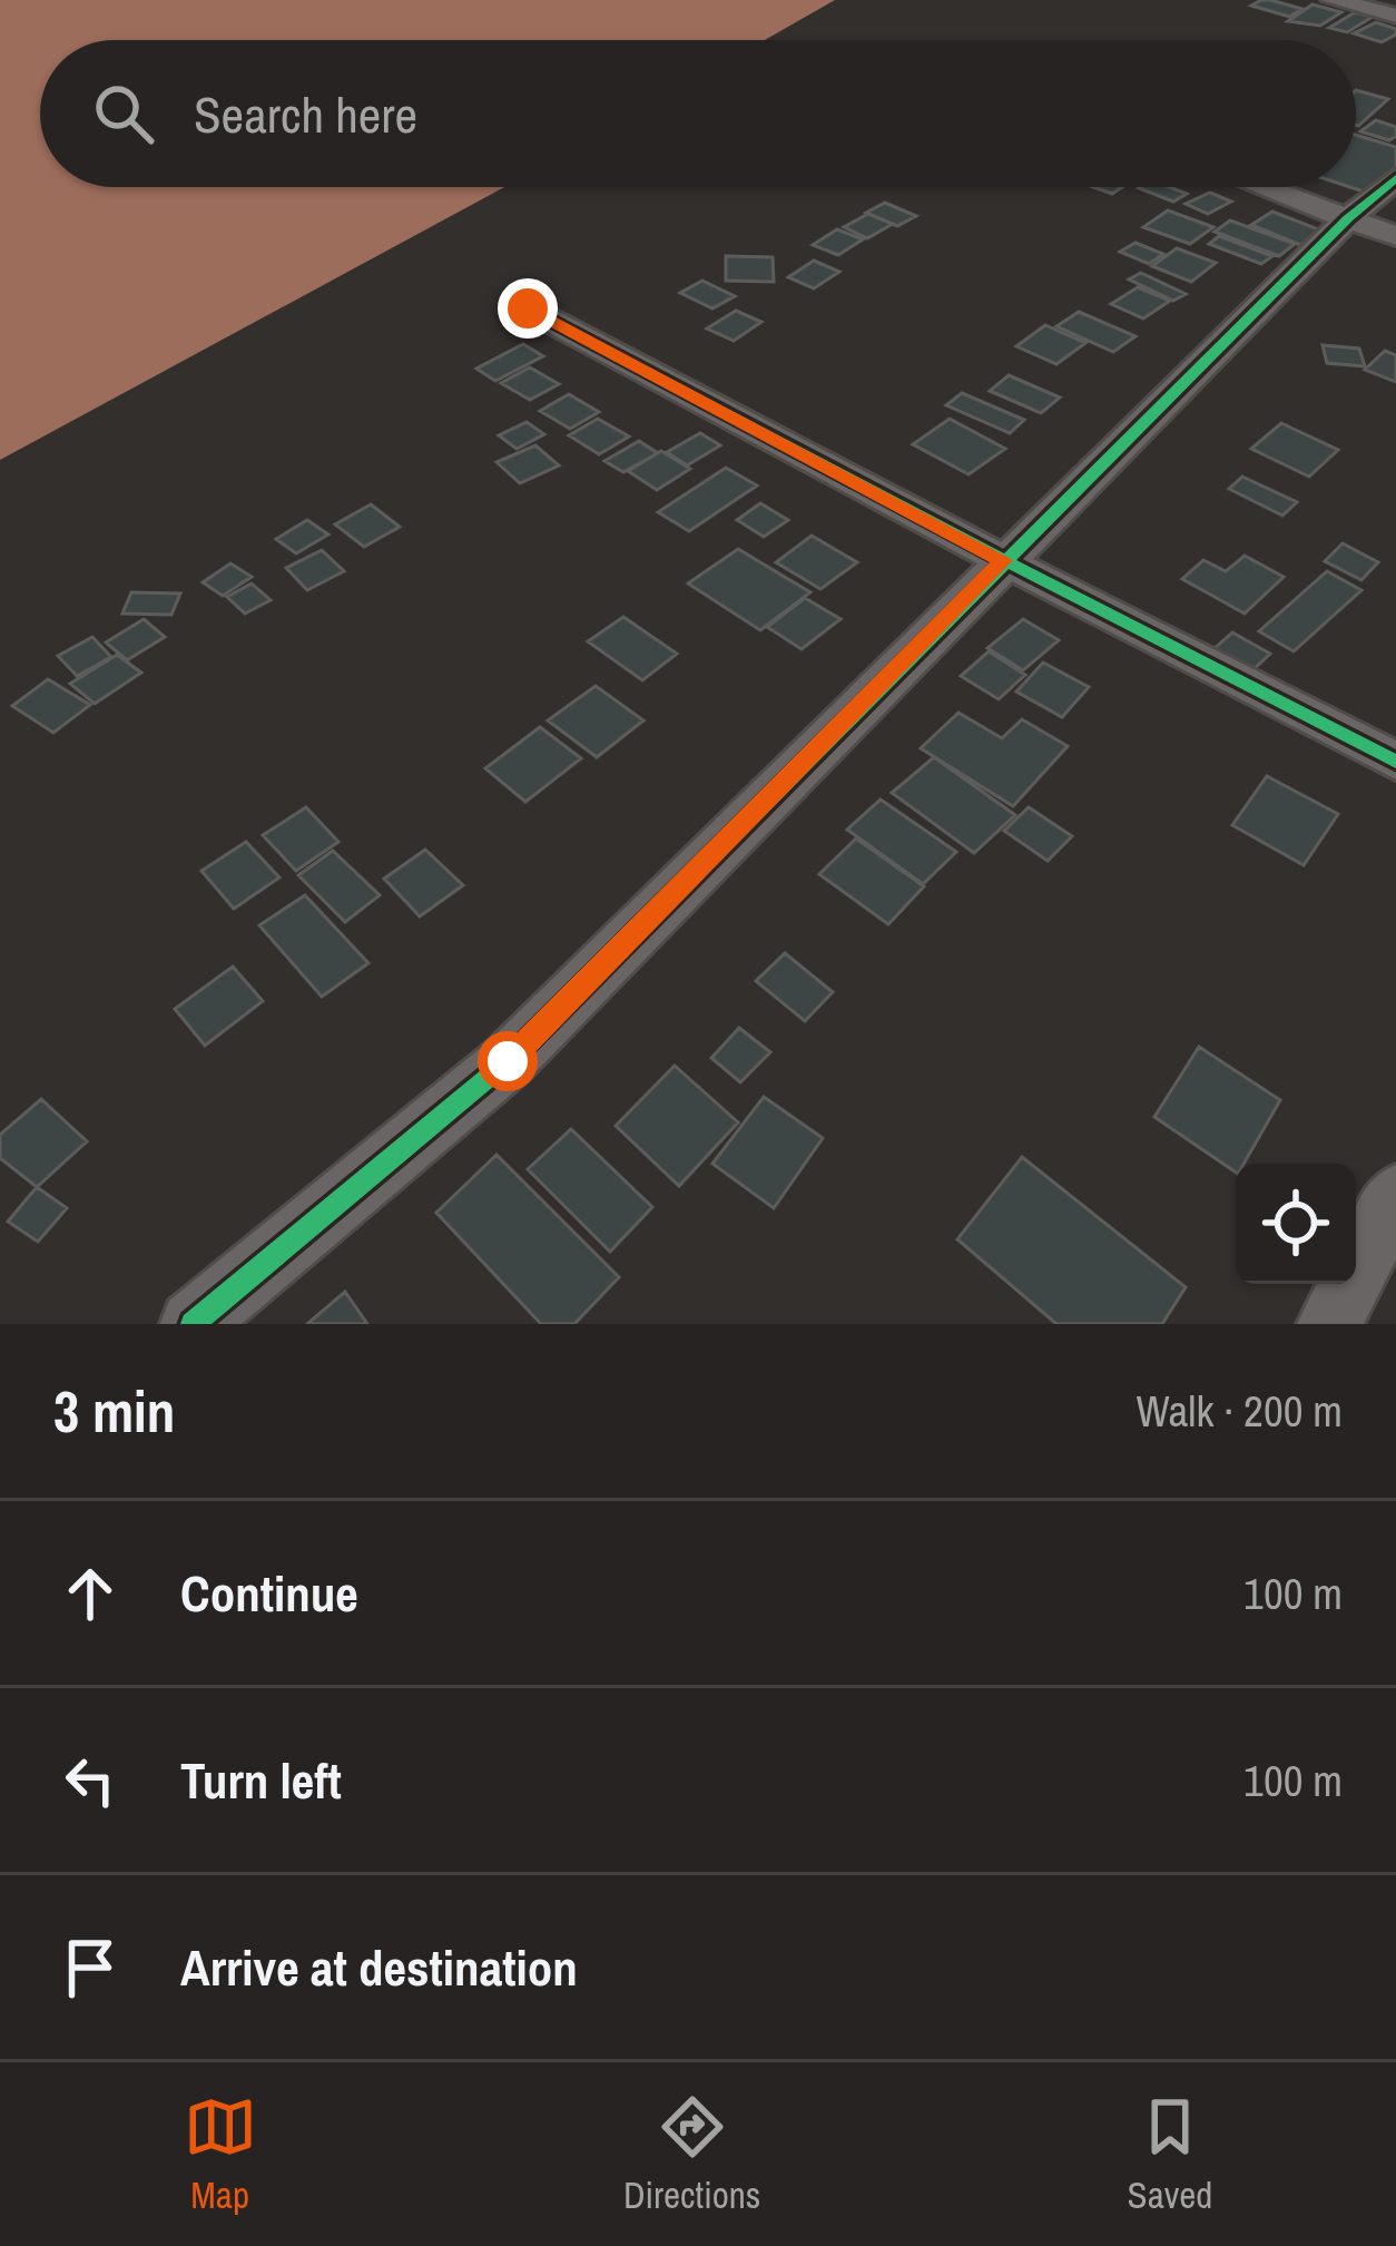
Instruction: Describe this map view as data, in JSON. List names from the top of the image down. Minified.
{"page":{"search":"Search here","heading":["3 min","Walk · 200 m"],"list":[["Continue","100 m"],["Turn left","100 m"],"Arrive at destination"],"nav":["Map","Directions","Saved"]}}
